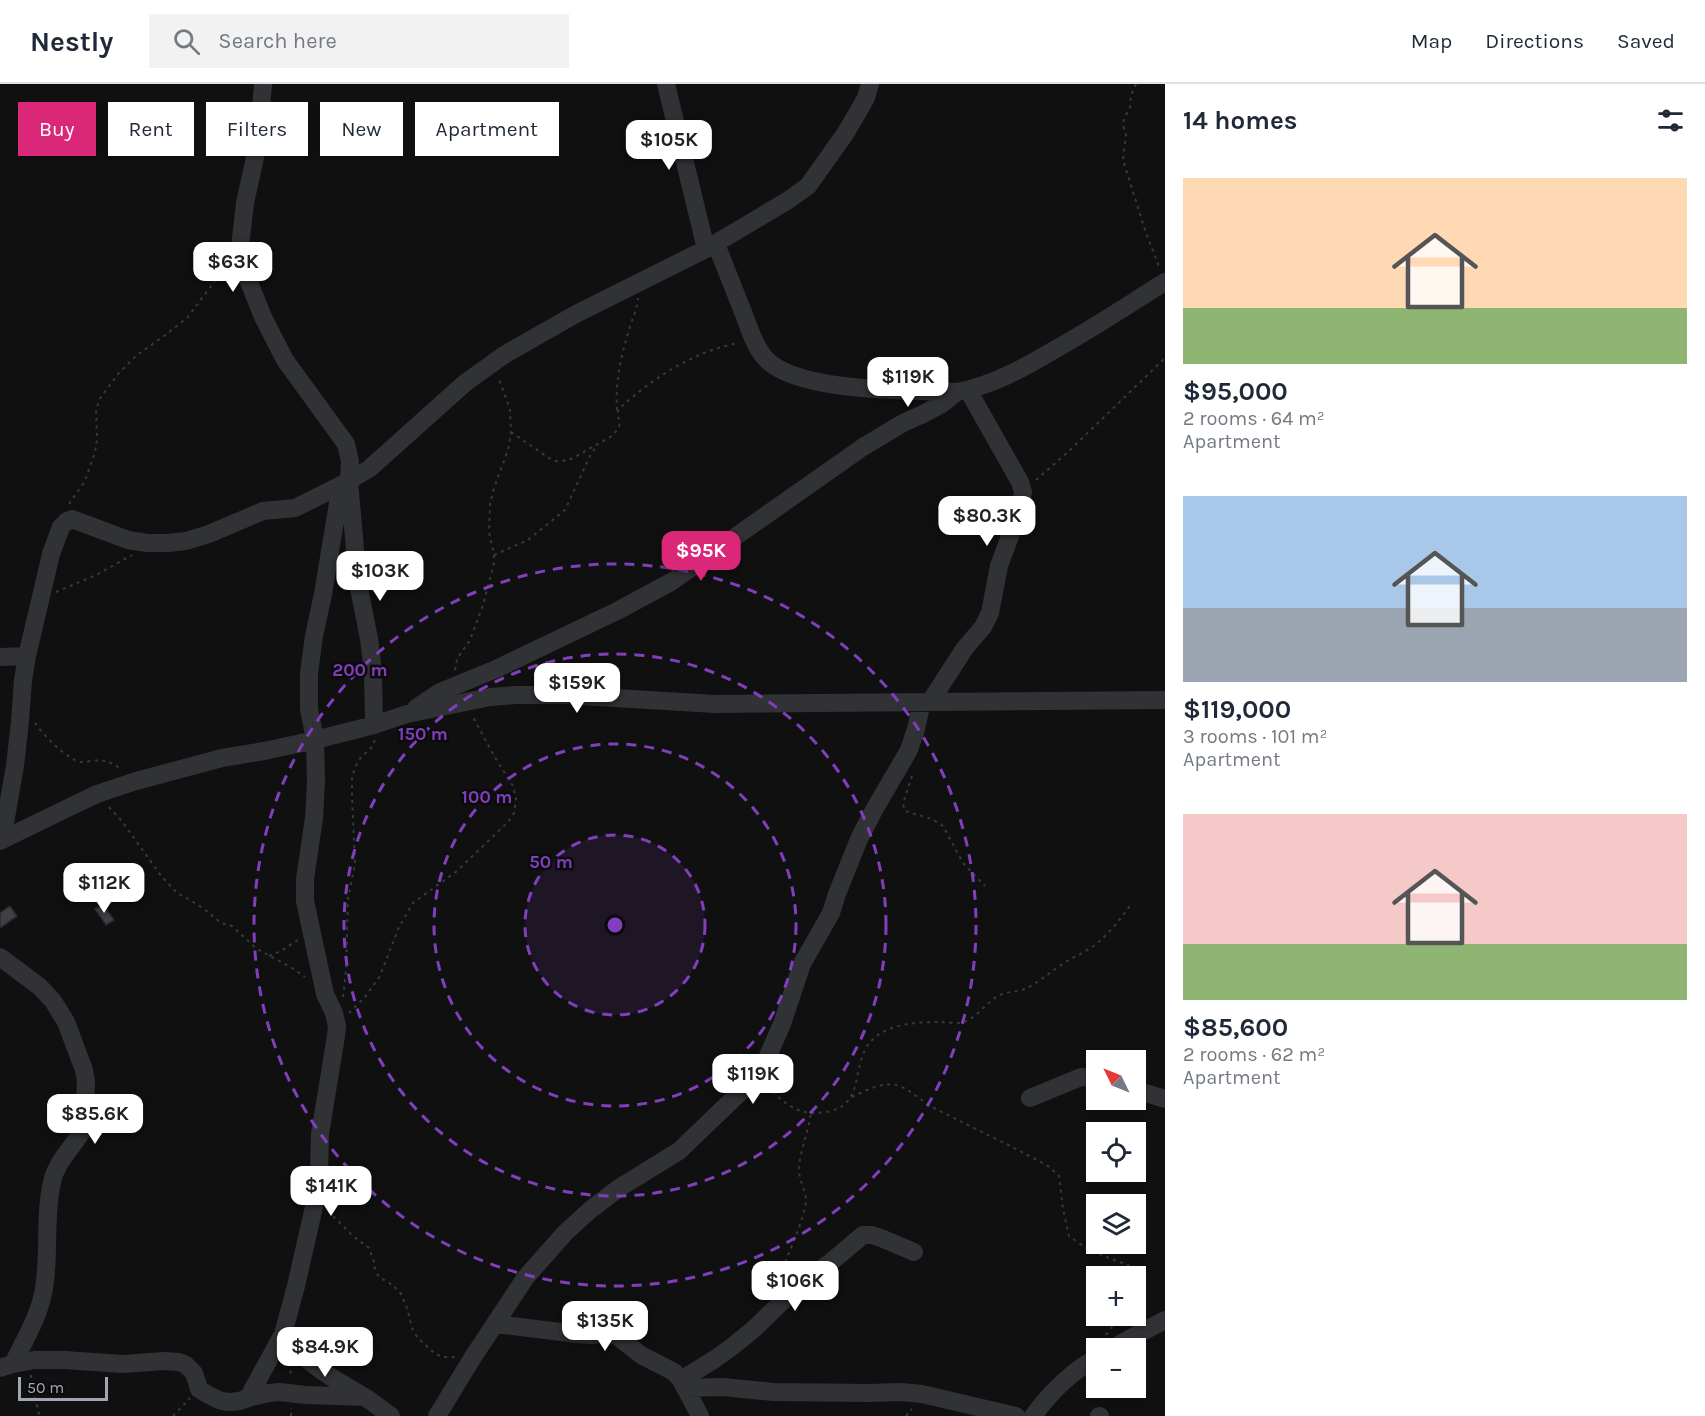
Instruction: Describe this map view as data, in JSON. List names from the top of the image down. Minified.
{"scale_bar":"50 m","north":"top left","page":{"header":"Nestly","search":"Search here","nav":["Map","Directions","Saved"],"heading":"14 homes","chip":["Buy","Rent","Filters","New","Apartment"],"price":["$105K","$63K","$119K","$80.3K","$95K","$103K","$159K","$112K","$119K","$85.6K","$141K","$106K","$135K","$84.9K"],"list":[{"name":"$95,000","note":"2 rooms · 64 m² · Apartment"},{"name":"$119,000","note":"3 rooms · 101 m² · Apartment"},{"name":"$85,600","note":"2 rooms · 62 m² · Apartment"}],"map_buttons":["+","−"],"scale":"50 m"},"rings":["200 m","150 m","100 m","50 m"]}
